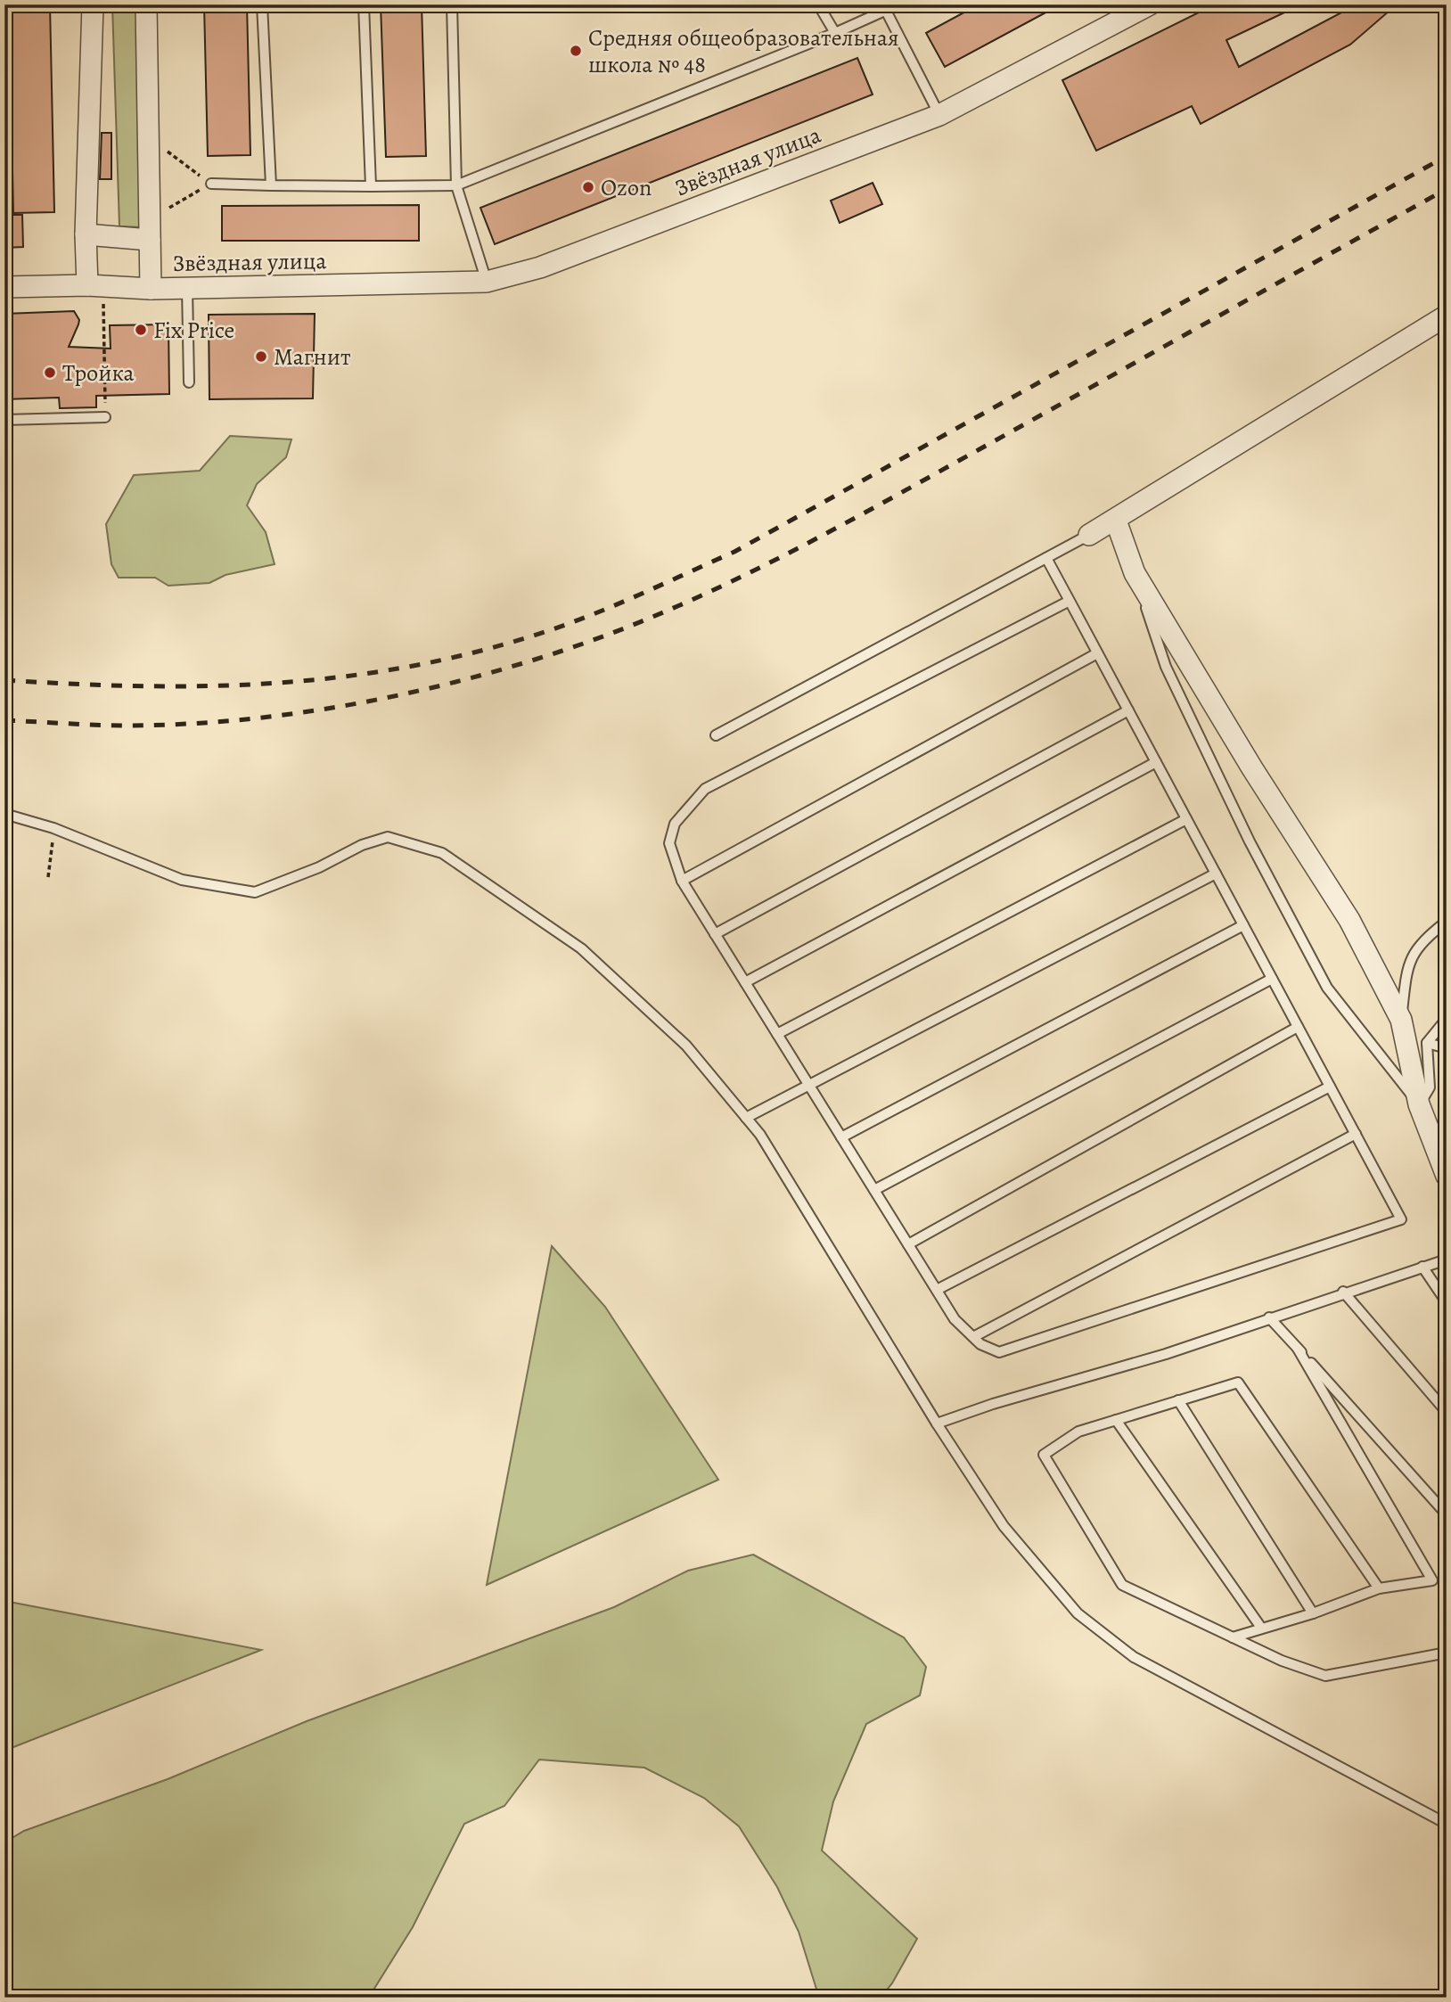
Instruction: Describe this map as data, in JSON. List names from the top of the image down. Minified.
{"streets":{"street":["Звёздная улица"]},"places":["Средняя общеобразовательная школа № 48","Ozon","Fix Price","Магнит","Тройка"]}
